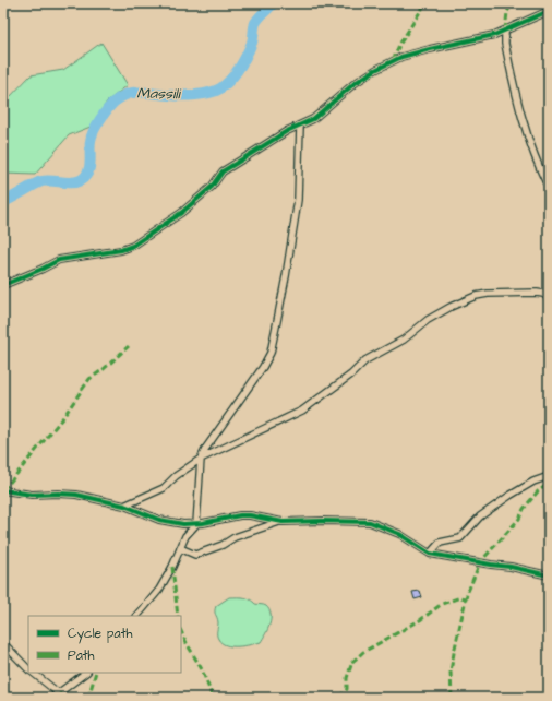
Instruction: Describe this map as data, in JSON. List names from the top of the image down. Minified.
{"water":["Massili"],"legend":["Cycle path","Path"]}
